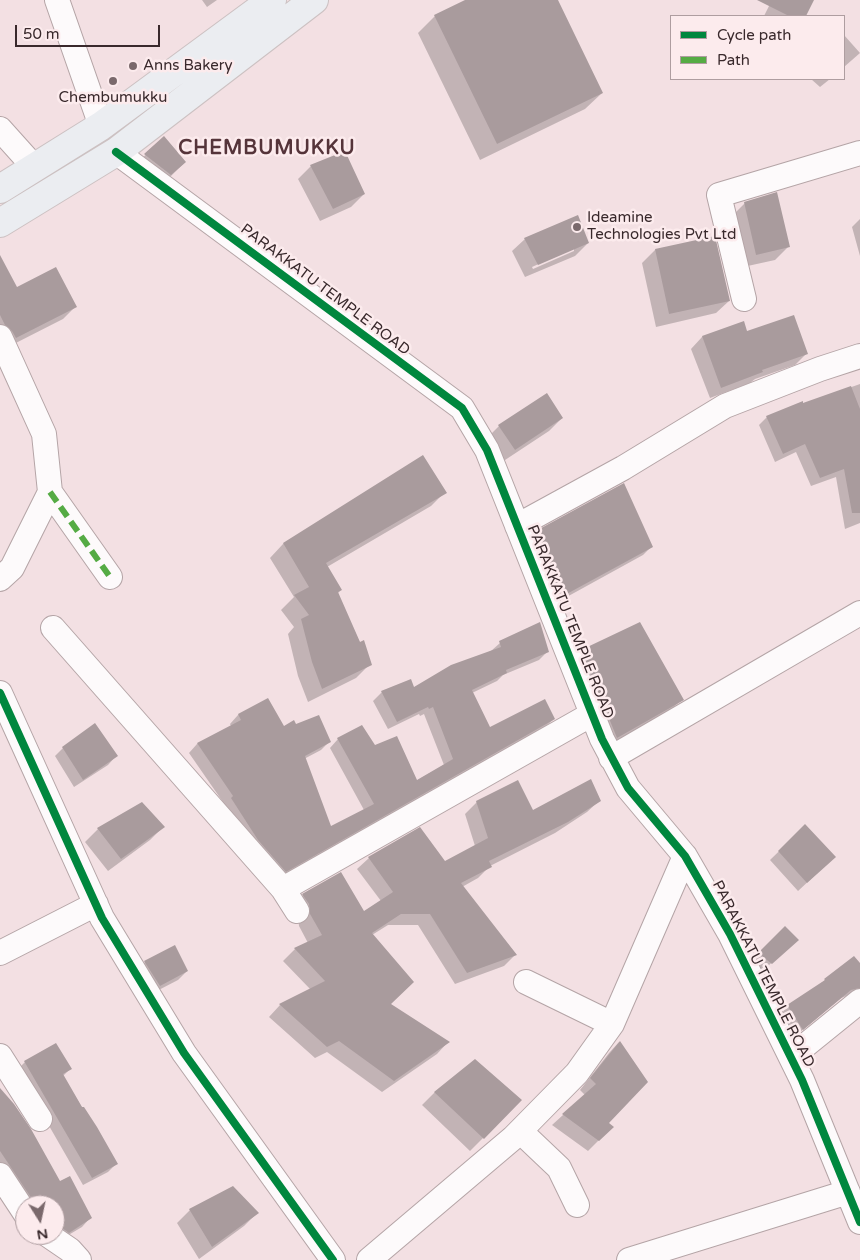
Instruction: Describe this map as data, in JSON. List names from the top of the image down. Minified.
{"streets":{"street":["PARAKKATU TEMPLE ROAD"]},"districts":["CHEMBUMUKKU"],"places":["Anns Bakery","Chembumukku","Ideamine Technologies Pvt Ltd"],"legend":["Cycle path","Path"],"scale_bar":"50 m","north":"bottom"}
